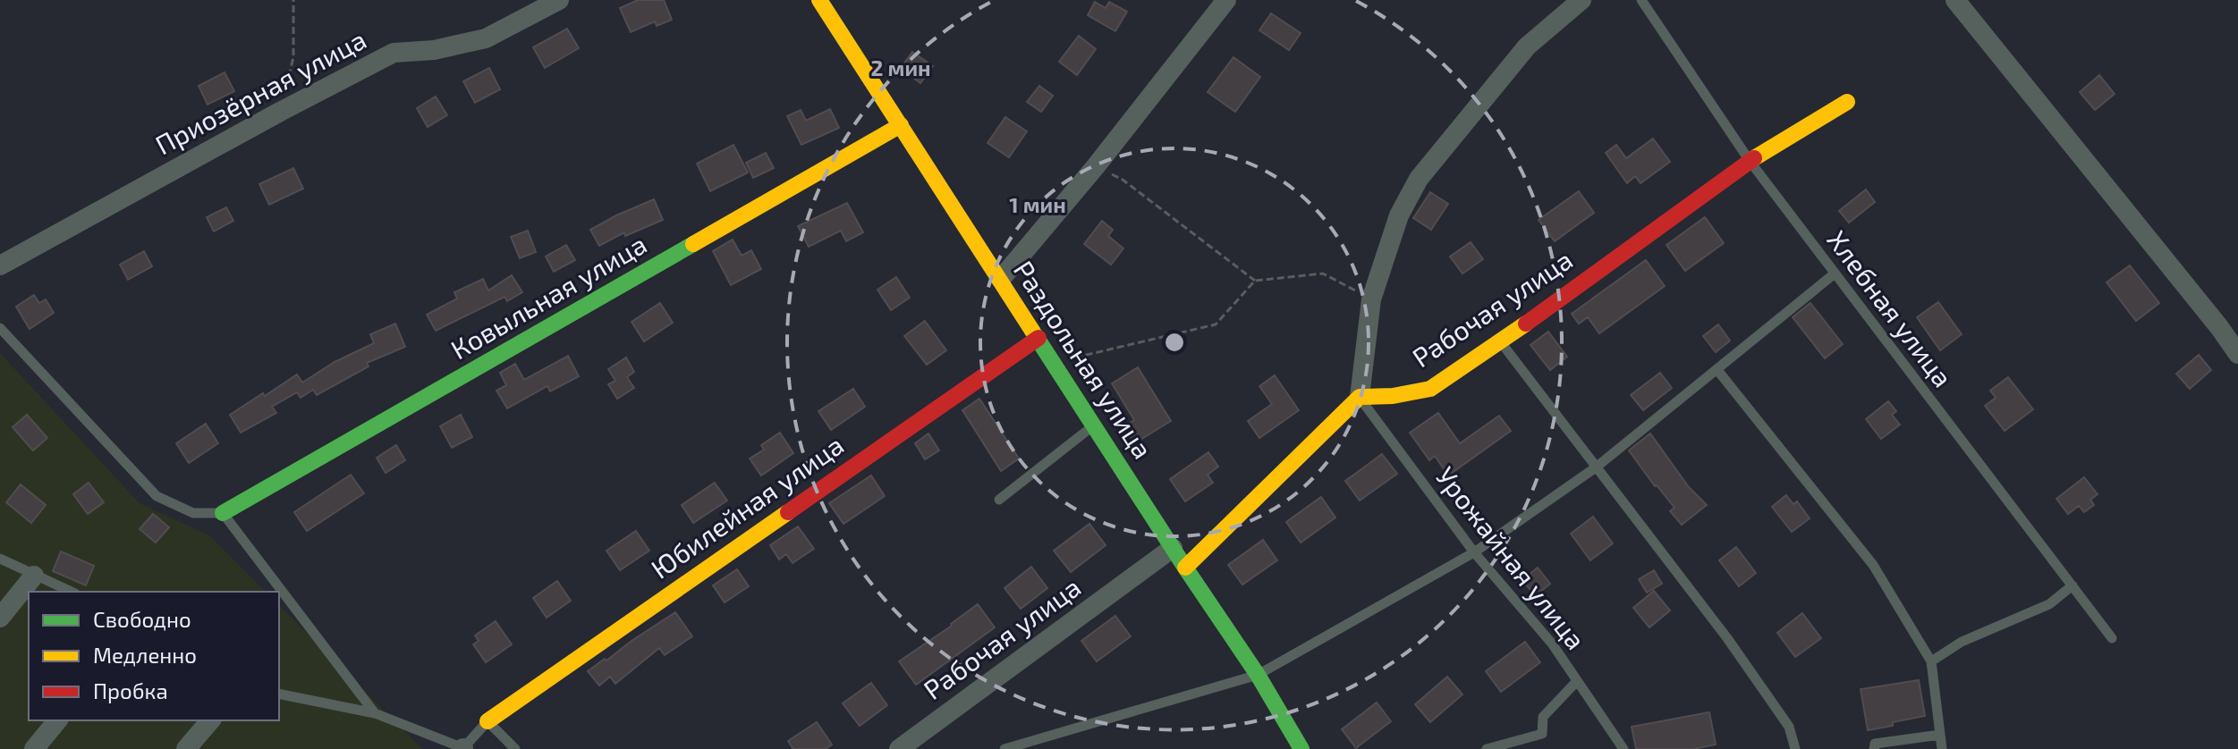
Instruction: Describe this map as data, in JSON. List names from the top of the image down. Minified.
{"streets":{"street":["Приозёрная улица","Ковыльная улица","Рабочая улица","Раздольная улица","Юбилейная улица"],"lane":["Хлебная улица","Урожайная улица"]},"crossings":[["Ковыльная улица","Раздольная улица"],["Рабочая улица","Хлебная улица"],["Рабочая улица","Раздольная улица"],["Рабочая улица","Урожайная улица"],["Раздольная улица","Юбилейная улица"]],"legend":["Свободно","Медленно","Пробка"],"rings":["2 мин","1 мин"]}
